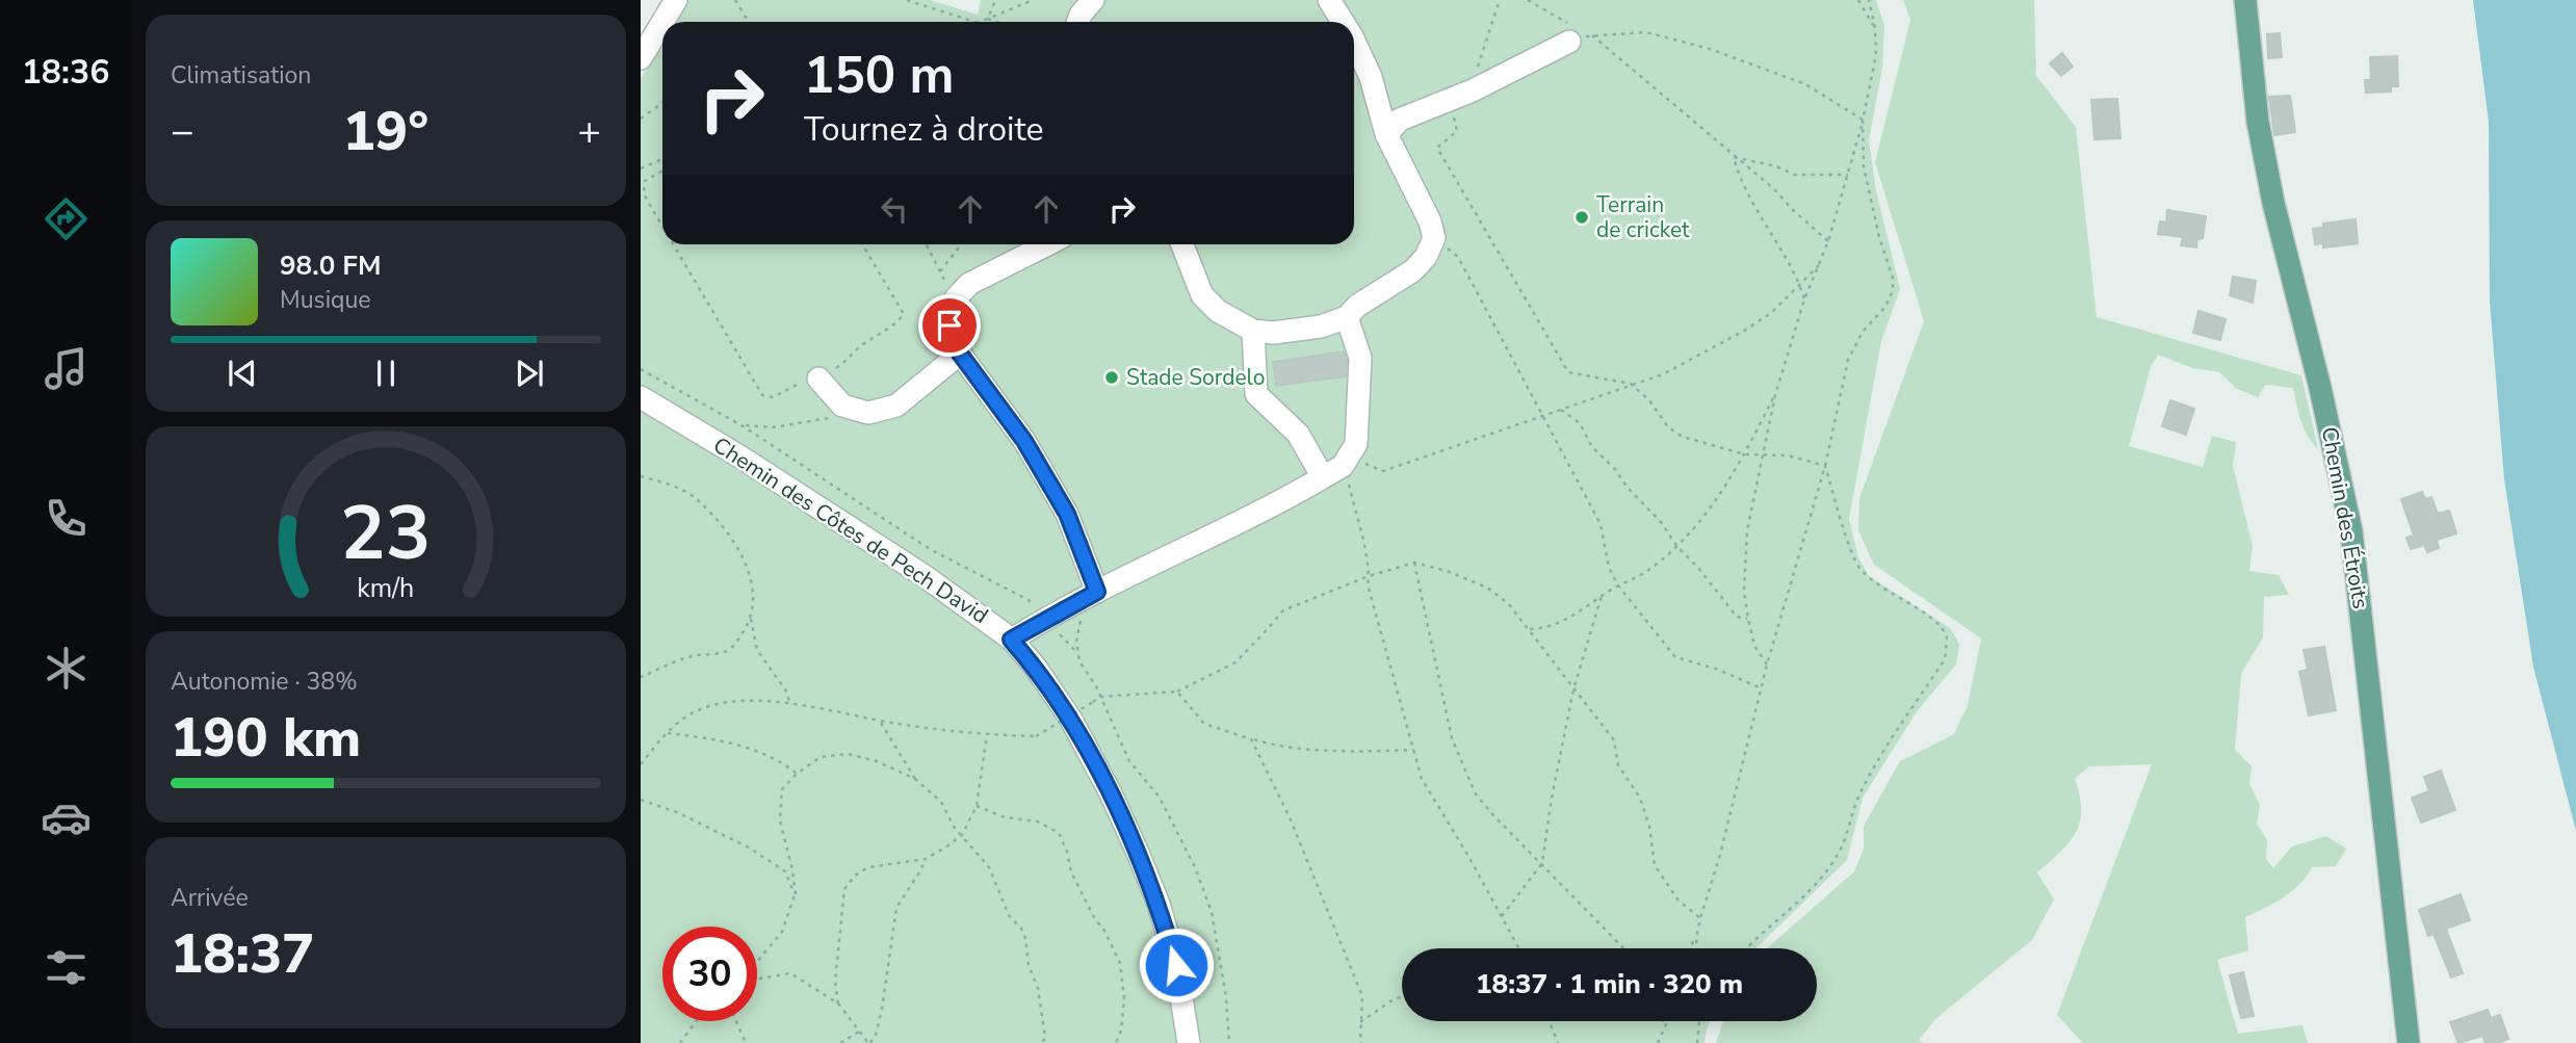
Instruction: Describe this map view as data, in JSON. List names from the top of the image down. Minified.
{"streets":{"main road":["Chemin des Étroits"],"street":["Chemin des Côtes de Pech David"]},"places":["Terrain de cricket","Stade Sordelo"],"page":{"tabs":"18:36","tile":["Climatisation",["Autonomie · 38%","190 km"],["Arrivée","18:37"]],"turn":["150 m","Tournez à droite"],"heat":["−","19°","+"],"song":["98.0 FM","Musique"],"limit":"30","trip":"18:37 · 1 min · 320 m","gauge":["23","km/h"]}}
